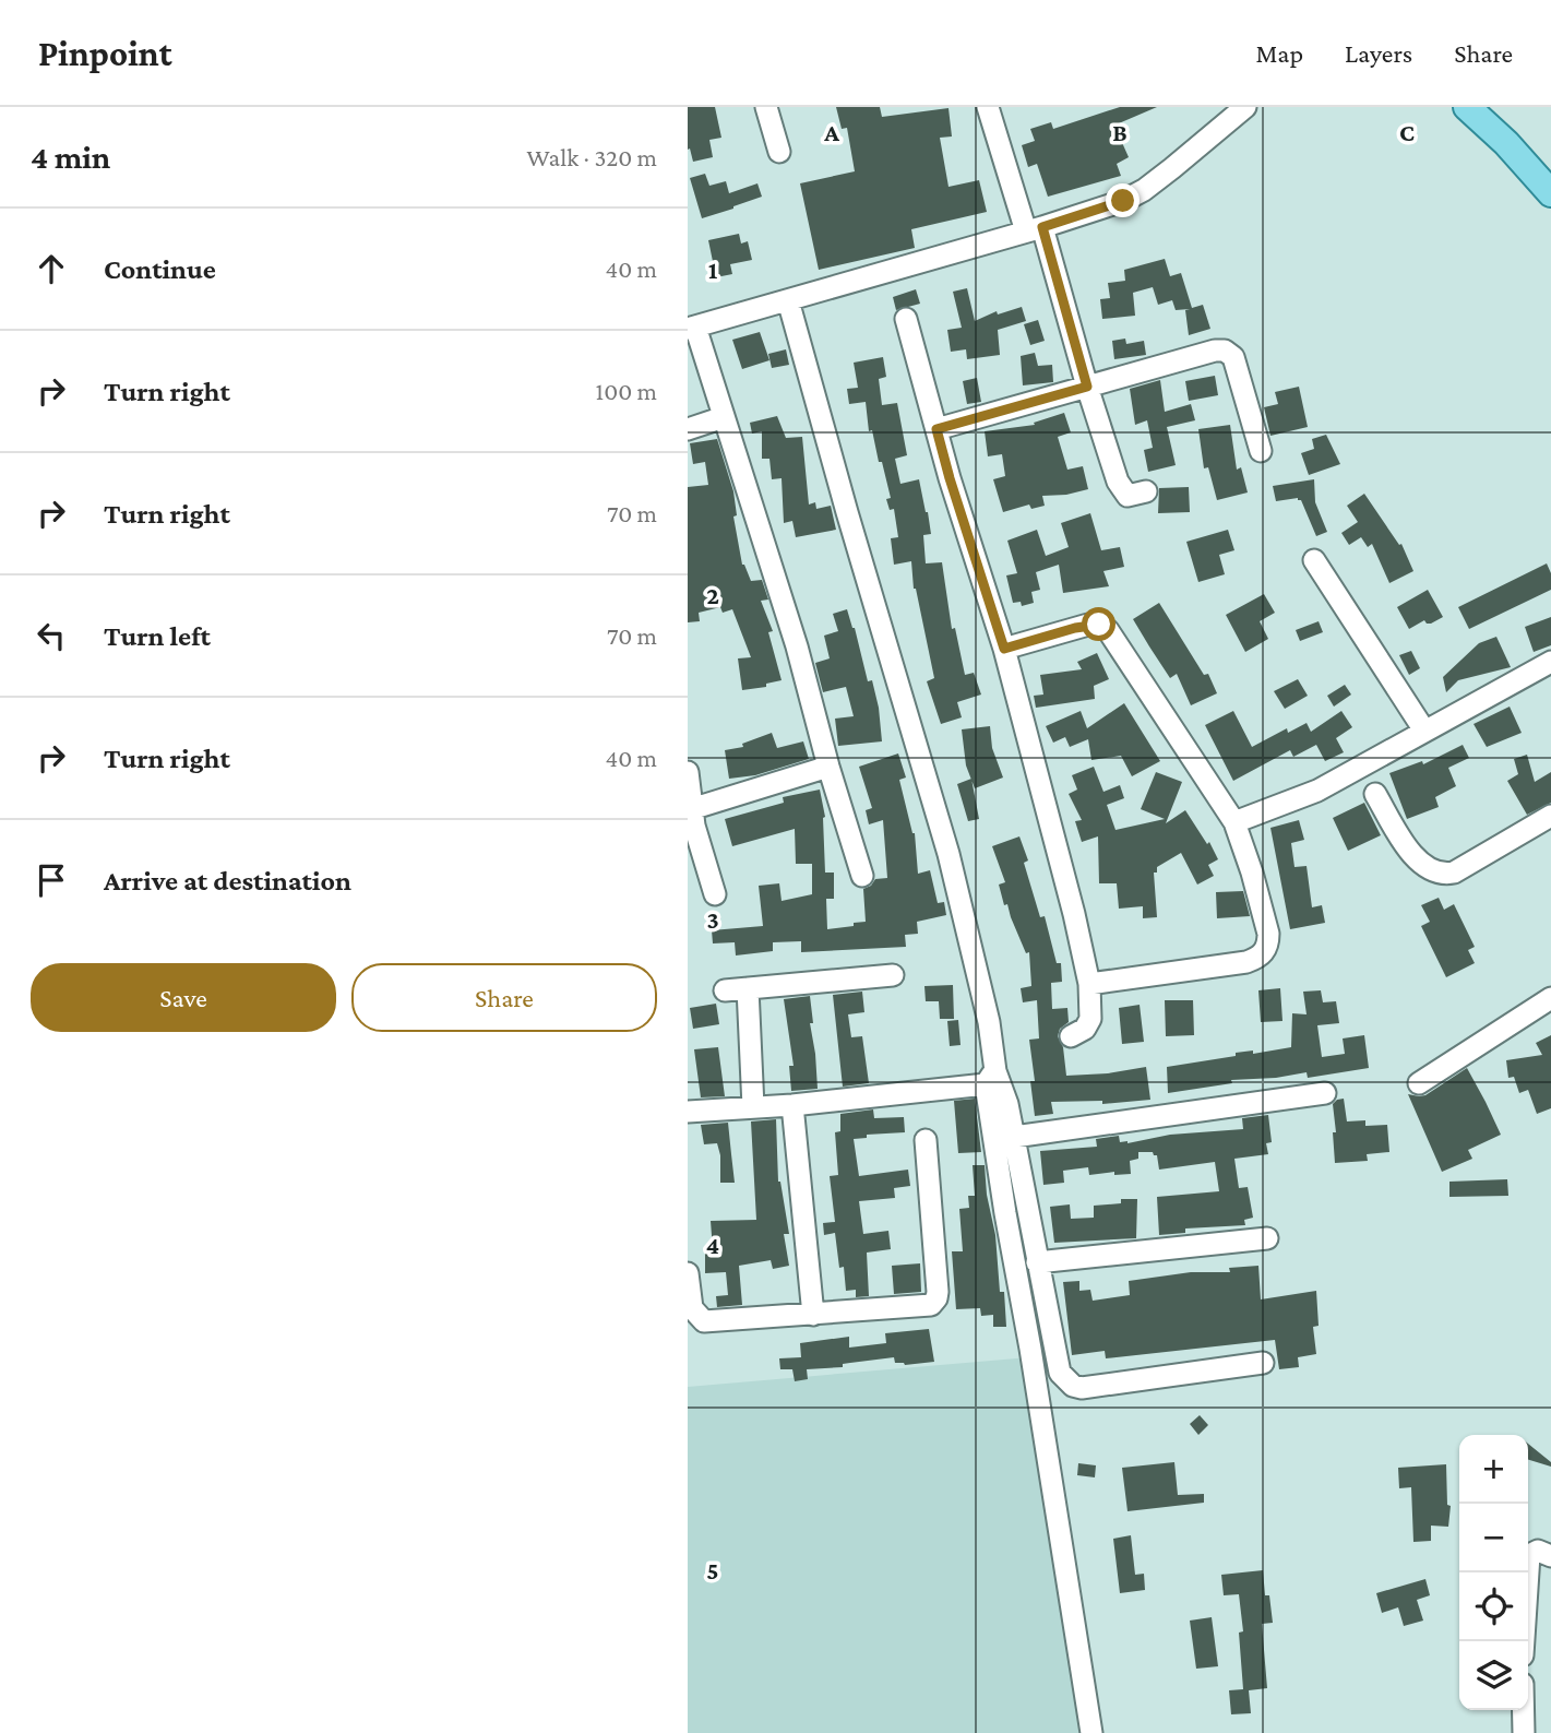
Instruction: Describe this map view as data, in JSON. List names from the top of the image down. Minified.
{"page":{"header":"Pinpoint","nav":["Map","Layers","Share"],"heading":["4 min","Walk · 320 m"],"list":[["Continue","40 m"],["Turn right","100 m"],["Turn right","70 m"],["Turn left","70 m"],["Turn right","40 m"],"Arrive at destination"],"buttons":["Save","Share"],"map_buttons":["+","−"]},"grid":{"columns":["A","B","C"],"rows":["1","2","3","4","5"]}}
